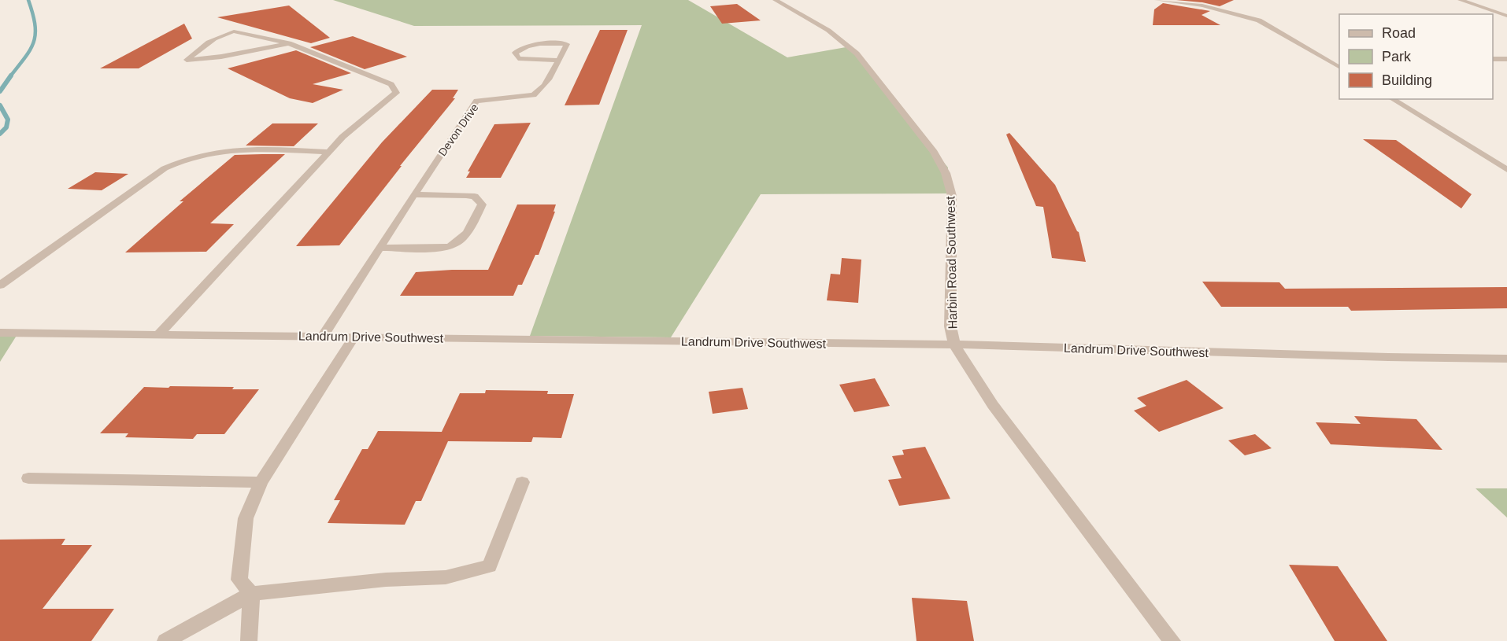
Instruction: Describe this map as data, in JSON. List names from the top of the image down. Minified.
{"streets":{"street":["Devon Drive","Harbin Road Southwest","Landrum Drive Southwest"]},"crossings":[["Devon Drive","Landrum Drive Southwest"],["Harbin Road Southwest","Landrum Drive Southwest"]],"legend":["Road","Park","Building"]}
